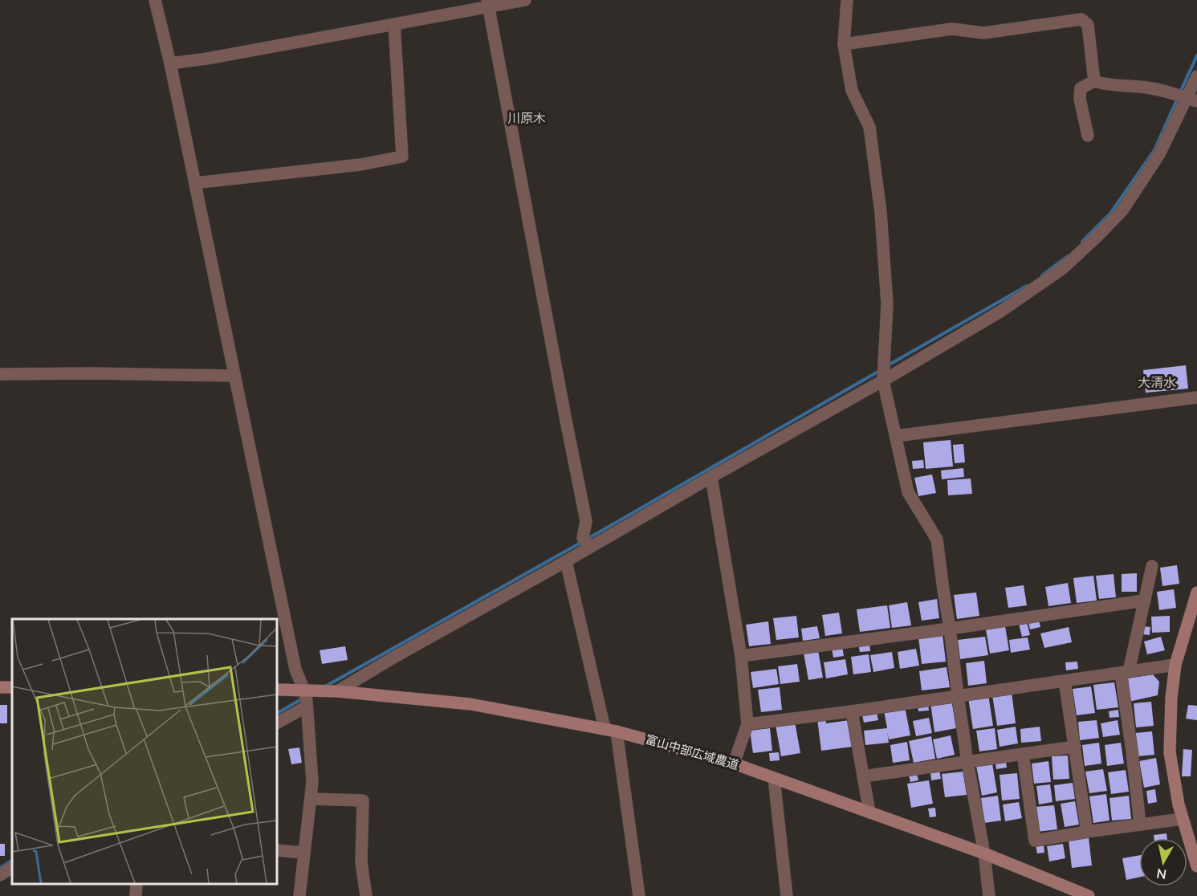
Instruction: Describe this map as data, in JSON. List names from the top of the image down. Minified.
{"streets":{"street":["富山中部広域農道"]},"districts":["川原木","大清水"],"north":"bottom"}
